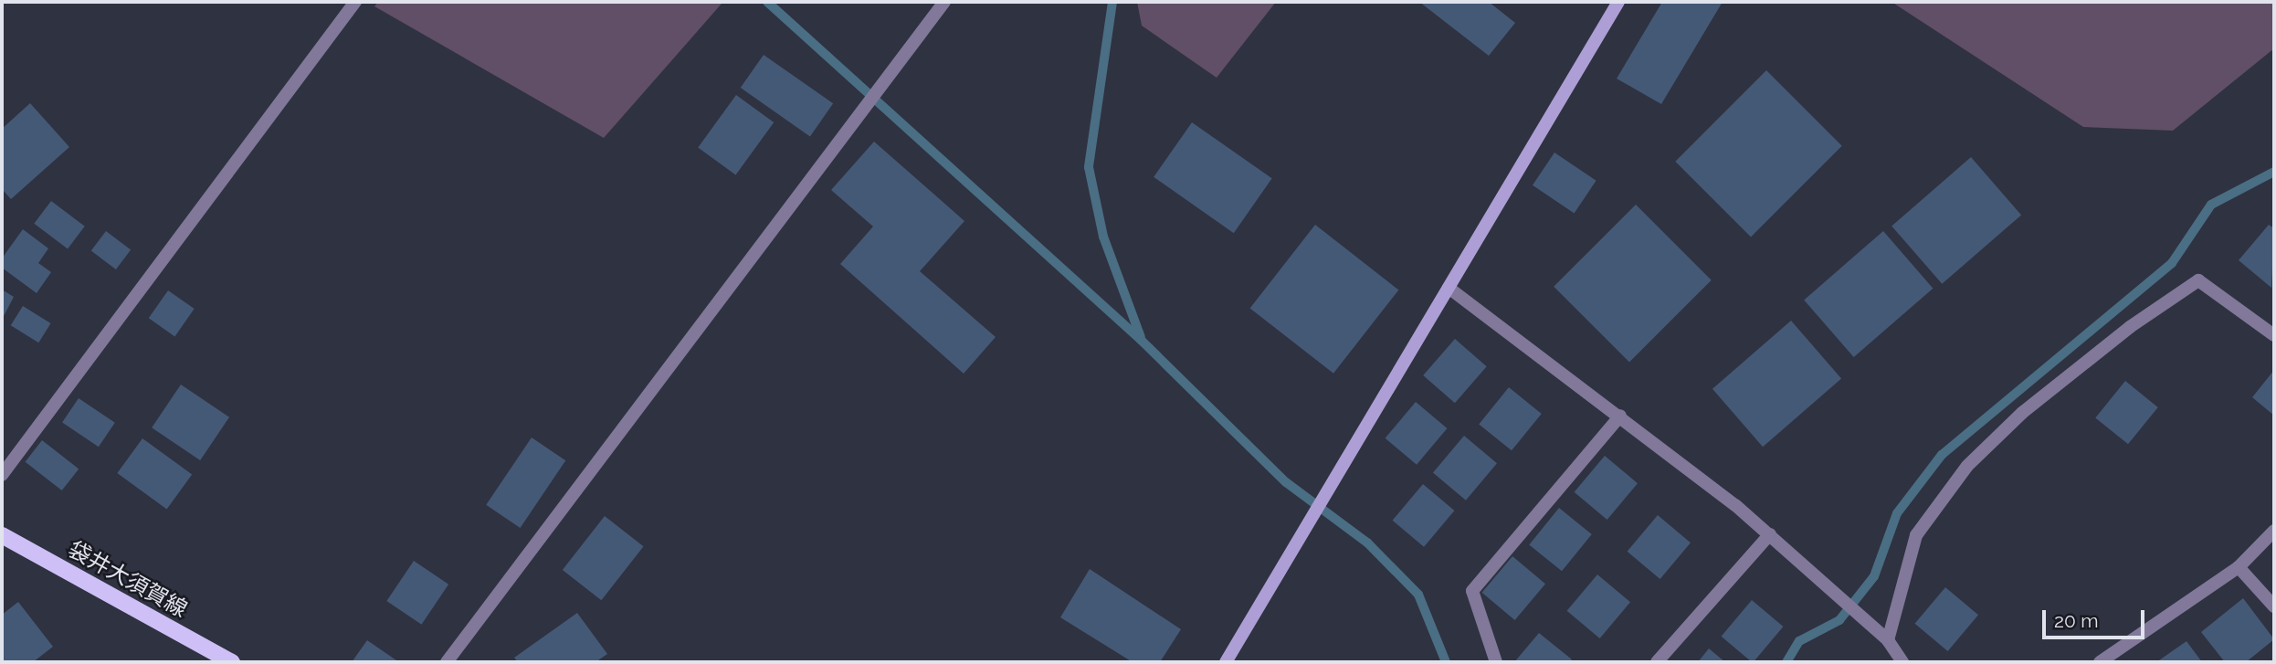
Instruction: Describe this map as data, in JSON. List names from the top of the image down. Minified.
{"streets":{"main road":["袋井大須賀線"]},"scale_bar":"20 m"}
